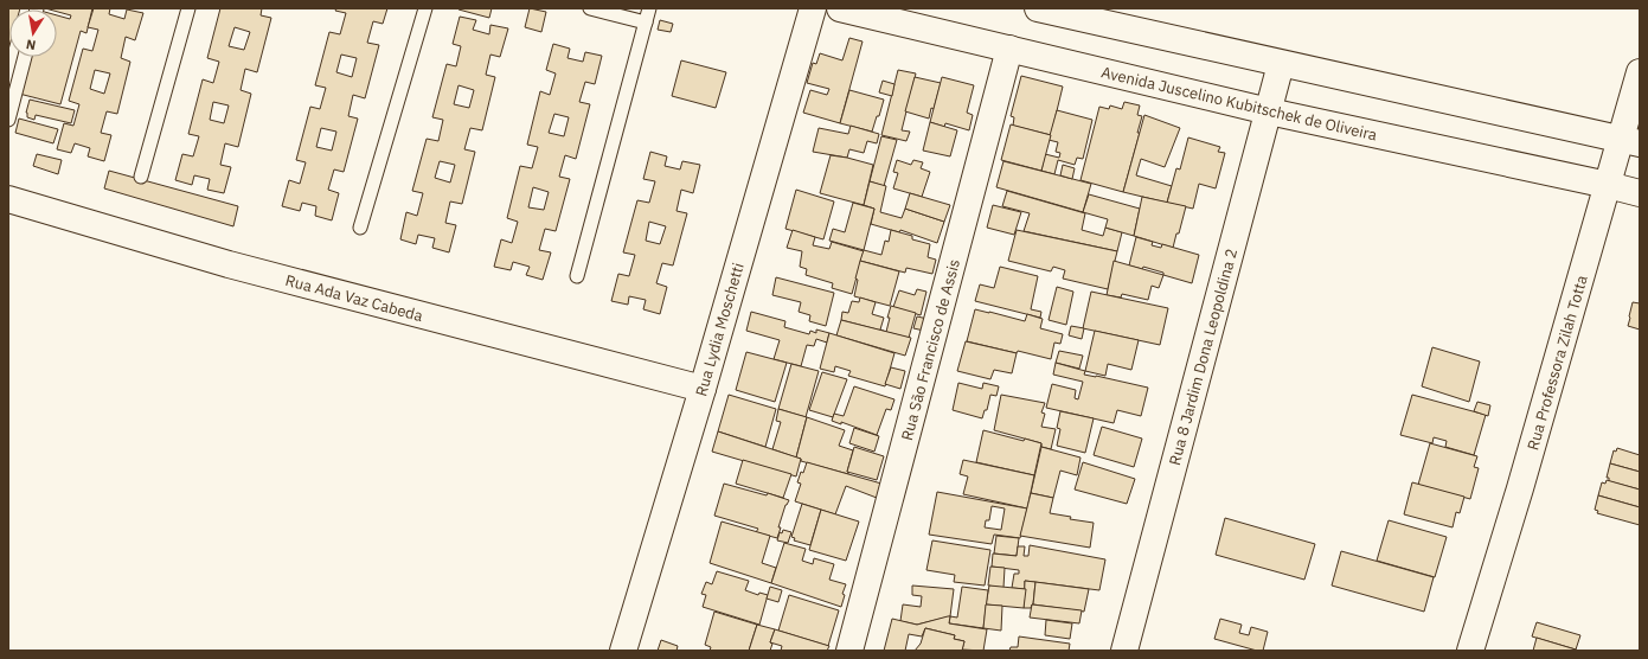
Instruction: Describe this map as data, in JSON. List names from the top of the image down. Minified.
{"streets":{"street":["Avenida Juscelino Kubitschek de Oliveira","Rua Ada Vaz Cabeda","Rua Lydia Moschetti","Rua São Francisco de Assis","Rua 8 Jardim Dona Leopoldina 2","Rua Professora Zilah Totta"]},"crossings":[["Avenida Juscelino Kubitschek de Oliveira","Rua São Francisco de Assis"],["Avenida Juscelino Kubitschek de Oliveira","Rua 8 Jardim Dona Leopoldina 2"],["Avenida Juscelino Kubitschek de Oliveira","Rua Professora Zilah Totta"],["Rua Ada Vaz Cabeda","Rua Lydia Moschetti"]],"north":"bottom"}
